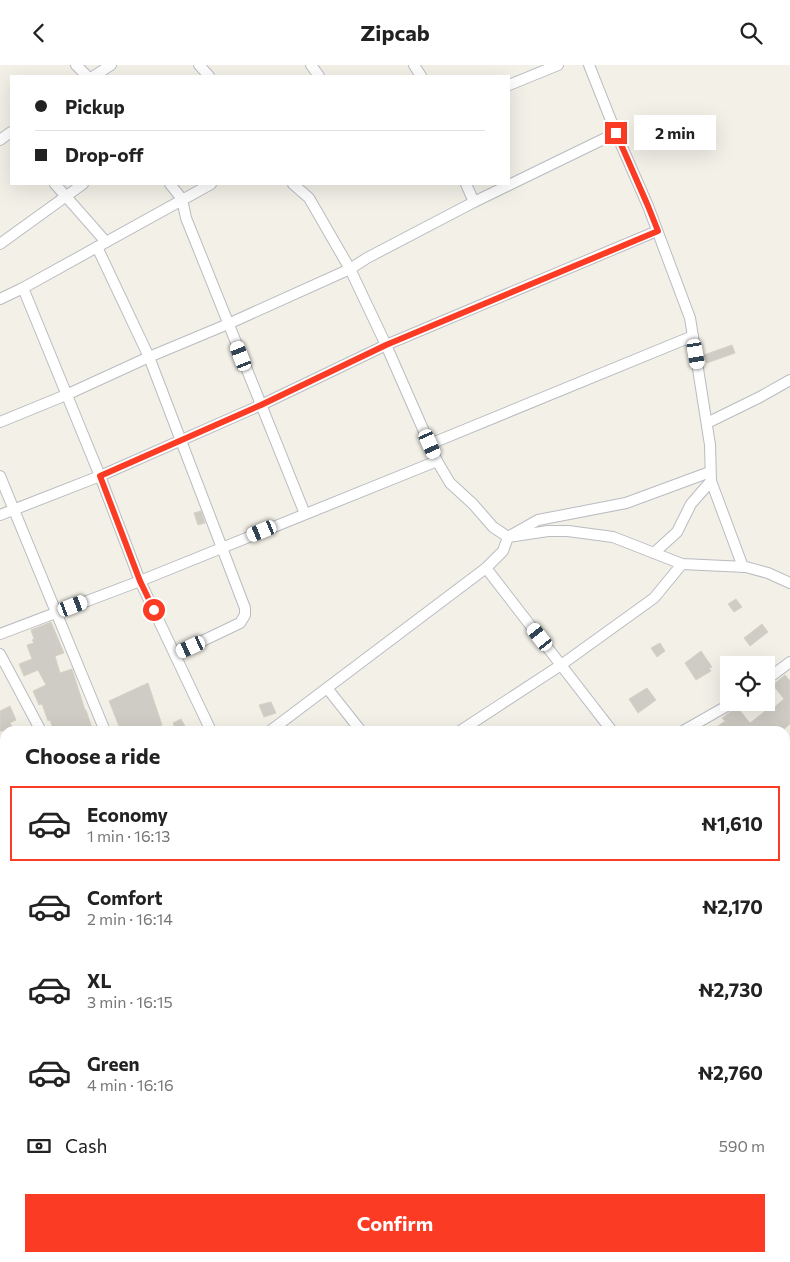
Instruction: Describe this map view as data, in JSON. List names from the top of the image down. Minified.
{"page":{"header":"Zipcab","banner":["Pickup","Drop-off"],"bubble":"2 min","heading":"Choose a ride","list":[{"name":"Economy","note":"1 min · 16:13","value":"₦1,610"},{"name":"Comfort","note":"2 min · 16:14","value":"₦2,170"},{"name":"XL","note":"3 min · 16:15","value":"₦2,730"},{"name":"Green","note":"4 min · 16:16","value":"₦2,760"}],"pay":["Cash","590 m"],"buttons":"Confirm"}}
